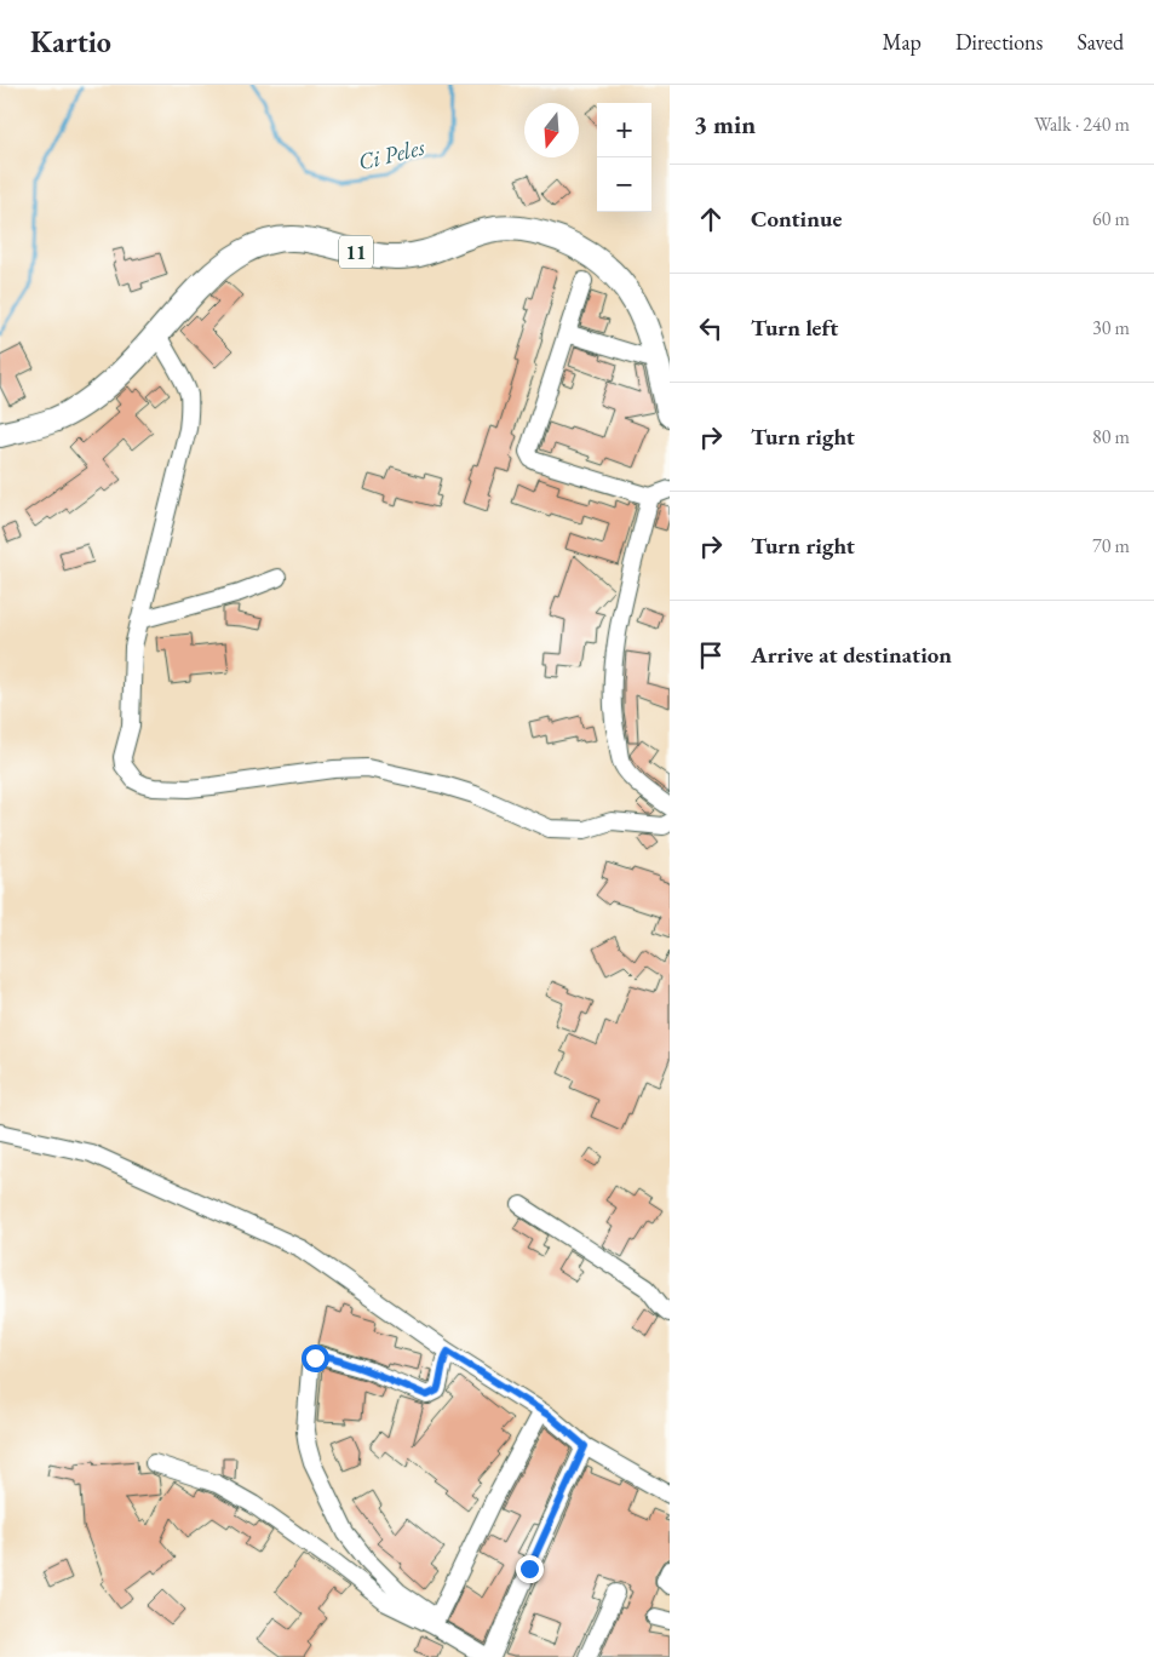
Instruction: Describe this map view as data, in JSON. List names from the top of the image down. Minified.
{"streets":{"highway":["11"]},"water":["Ci Peles"],"north":"bottom","page":{"header":"Kartio","nav":["Map","Directions","Saved"],"heading":["3 min","Walk · 240 m"],"map_buttons":["+","−"],"list":[["Continue","60 m"],["Turn left","30 m"],["Turn right","80 m"],["Turn right","70 m"],"Arrive at destination"]}}
